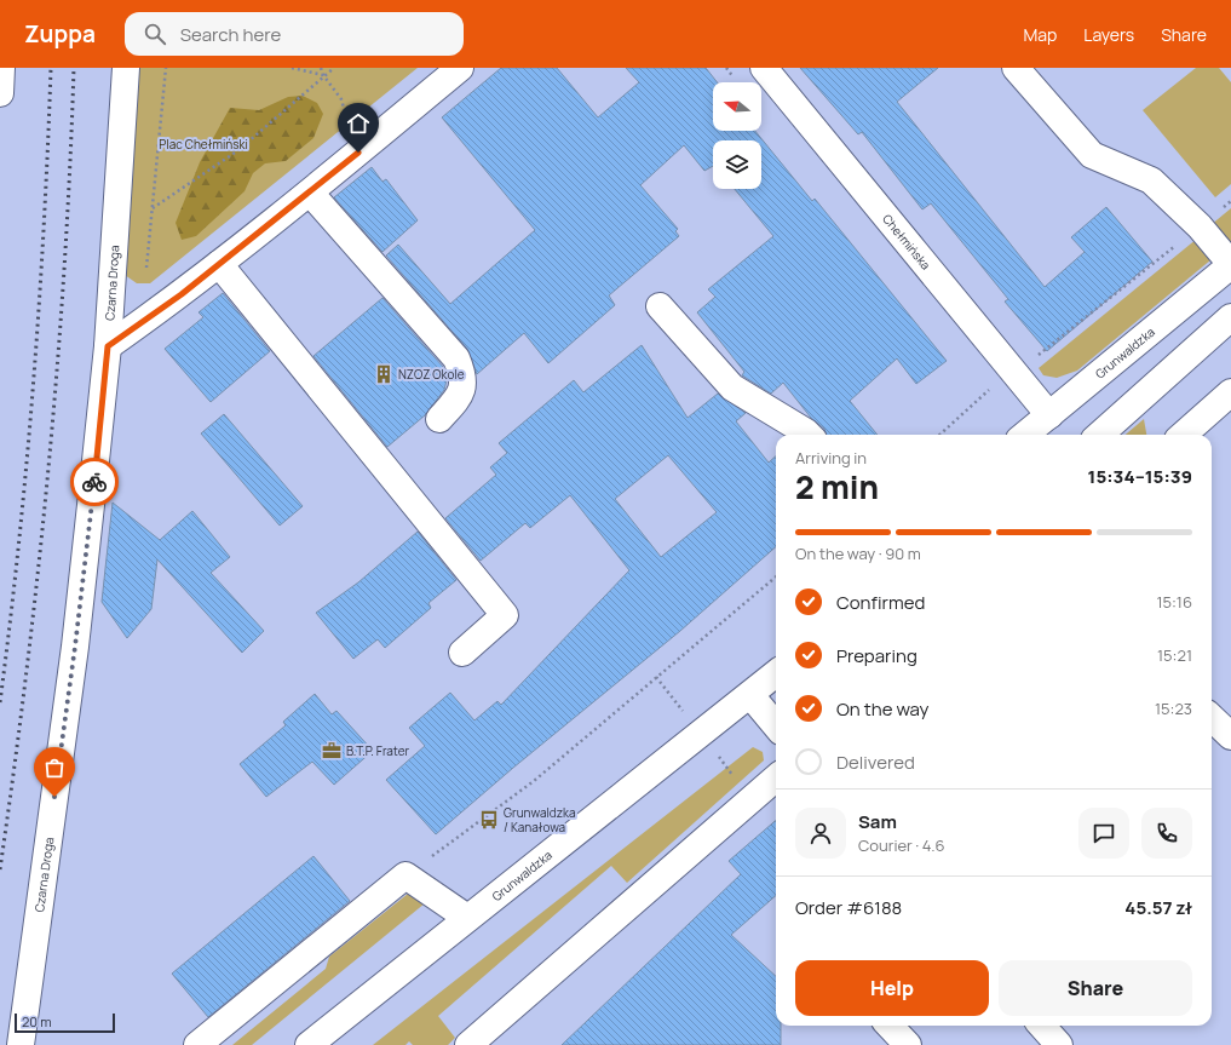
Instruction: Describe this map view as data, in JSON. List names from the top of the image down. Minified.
{"streets":{"street":["Chełmińska","Czarna Droga","Grunwaldzka"]},"crossings":[["Chełmińska","Grunwaldzka"]],"parks":["Plac Chełmiński"],"places":{"building":["NZOZ Okole"],"office":["B.T.P. Frater"],"bus stop":["Grunwaldzka / Kanałowa"]},"scale_bar":"20 m","north":"left","page":{"header":"Zuppa","search":"Search here","nav":["Map","Layers","Share"],"heading":["2 min","Arriving in","15:34–15:39"],"panel":["Sam","Courier · 4.6","Order #6188","45.57 zł"],"bar":"On the way · 90 m","list":[["Confirmed","15:16"],["Preparing","15:21"],["On the way","15:23"],"Delivered"],"buttons":["Help","Share"],"scale":"20 m"}}
